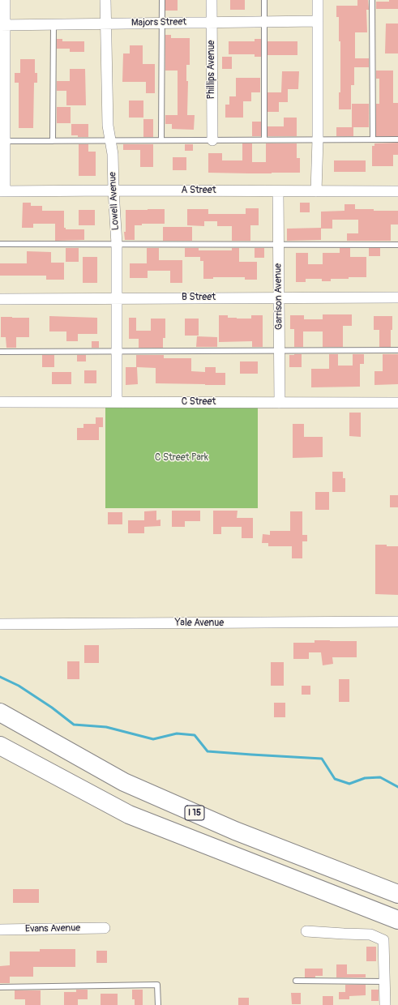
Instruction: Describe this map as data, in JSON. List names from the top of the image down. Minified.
{"streets":{"highway":["I 15"],"street":["Majors Street","Phillips Avenue","A Street","Lowell Avenue","Garrison Avenue","B Street","C Street","Yale Avenue","Evans Avenue"]},"crossings":[["Majors Street","Phillips Avenue"],["Majors Street","Lowell Avenue"],["A Street","Lowell Avenue"],["A Street","Garrison Avenue"],["Lowell Avenue","B Street"],["Lowell Avenue","C Street"],["Garrison Avenue","B Street"],["Garrison Avenue","C Street"]],"parks":["C Street Park"]}
